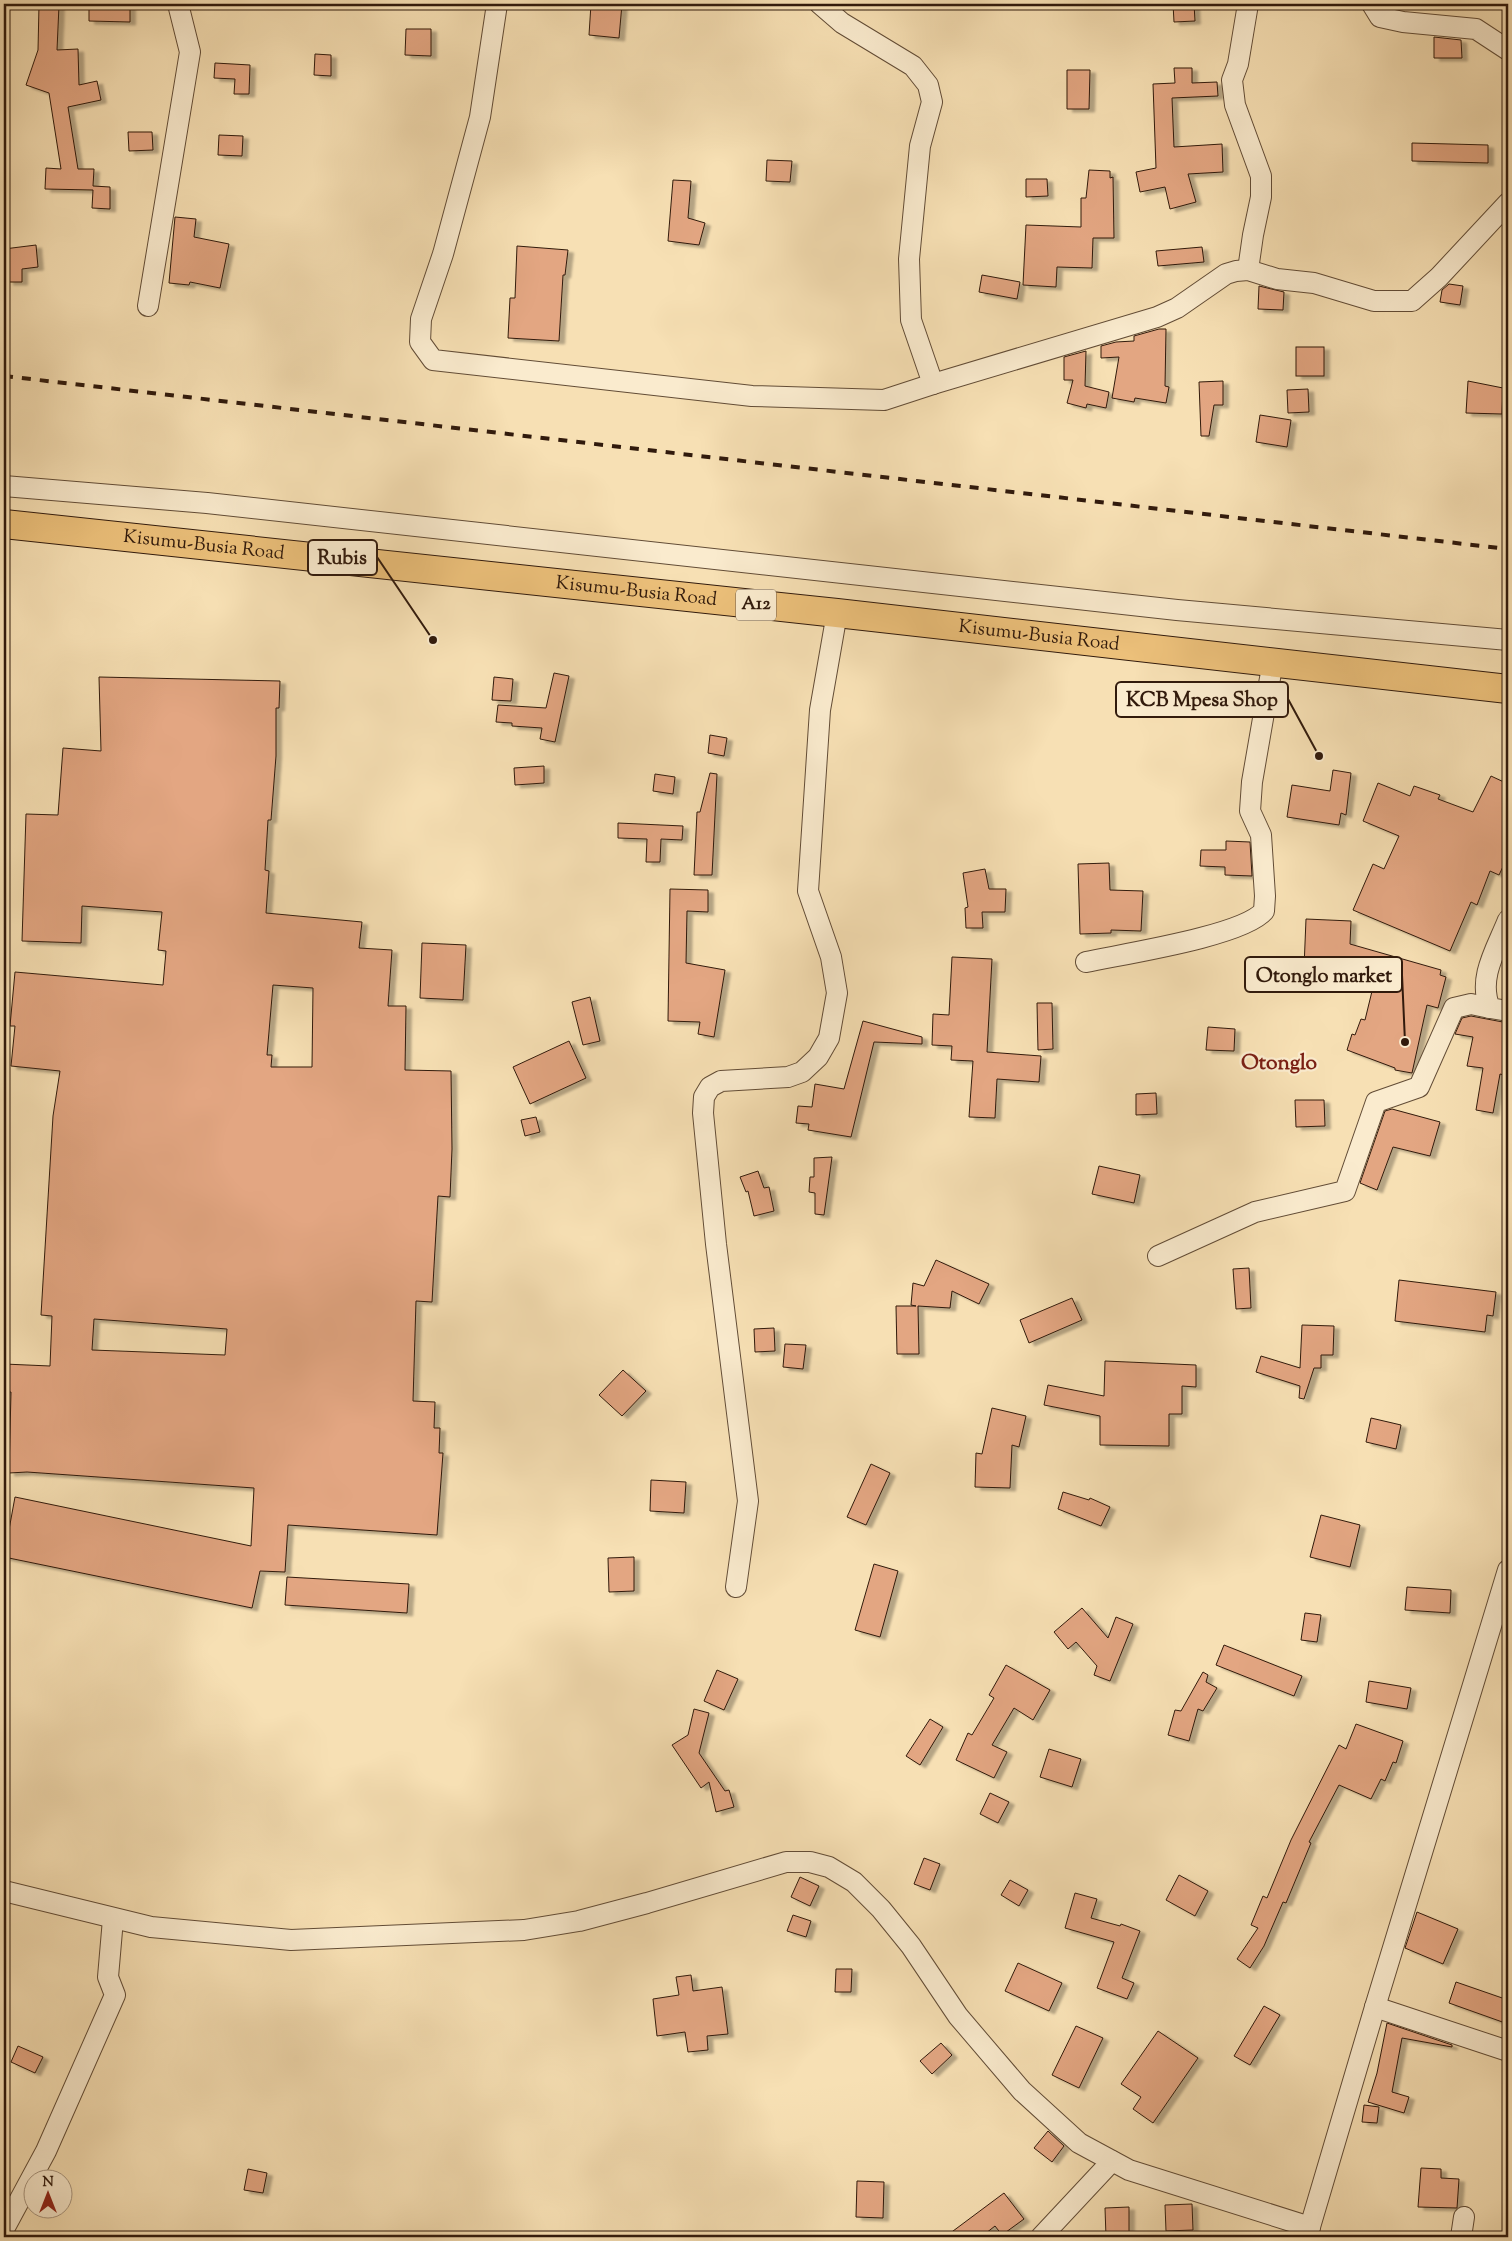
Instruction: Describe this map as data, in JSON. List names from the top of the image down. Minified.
{"streets":{"highway":["Kisumu-Busia Road","A12"]},"districts":["Otonglo"],"places":["Rubis","KCB Mpesa Shop","Otonglo market"],"north":"top"}
